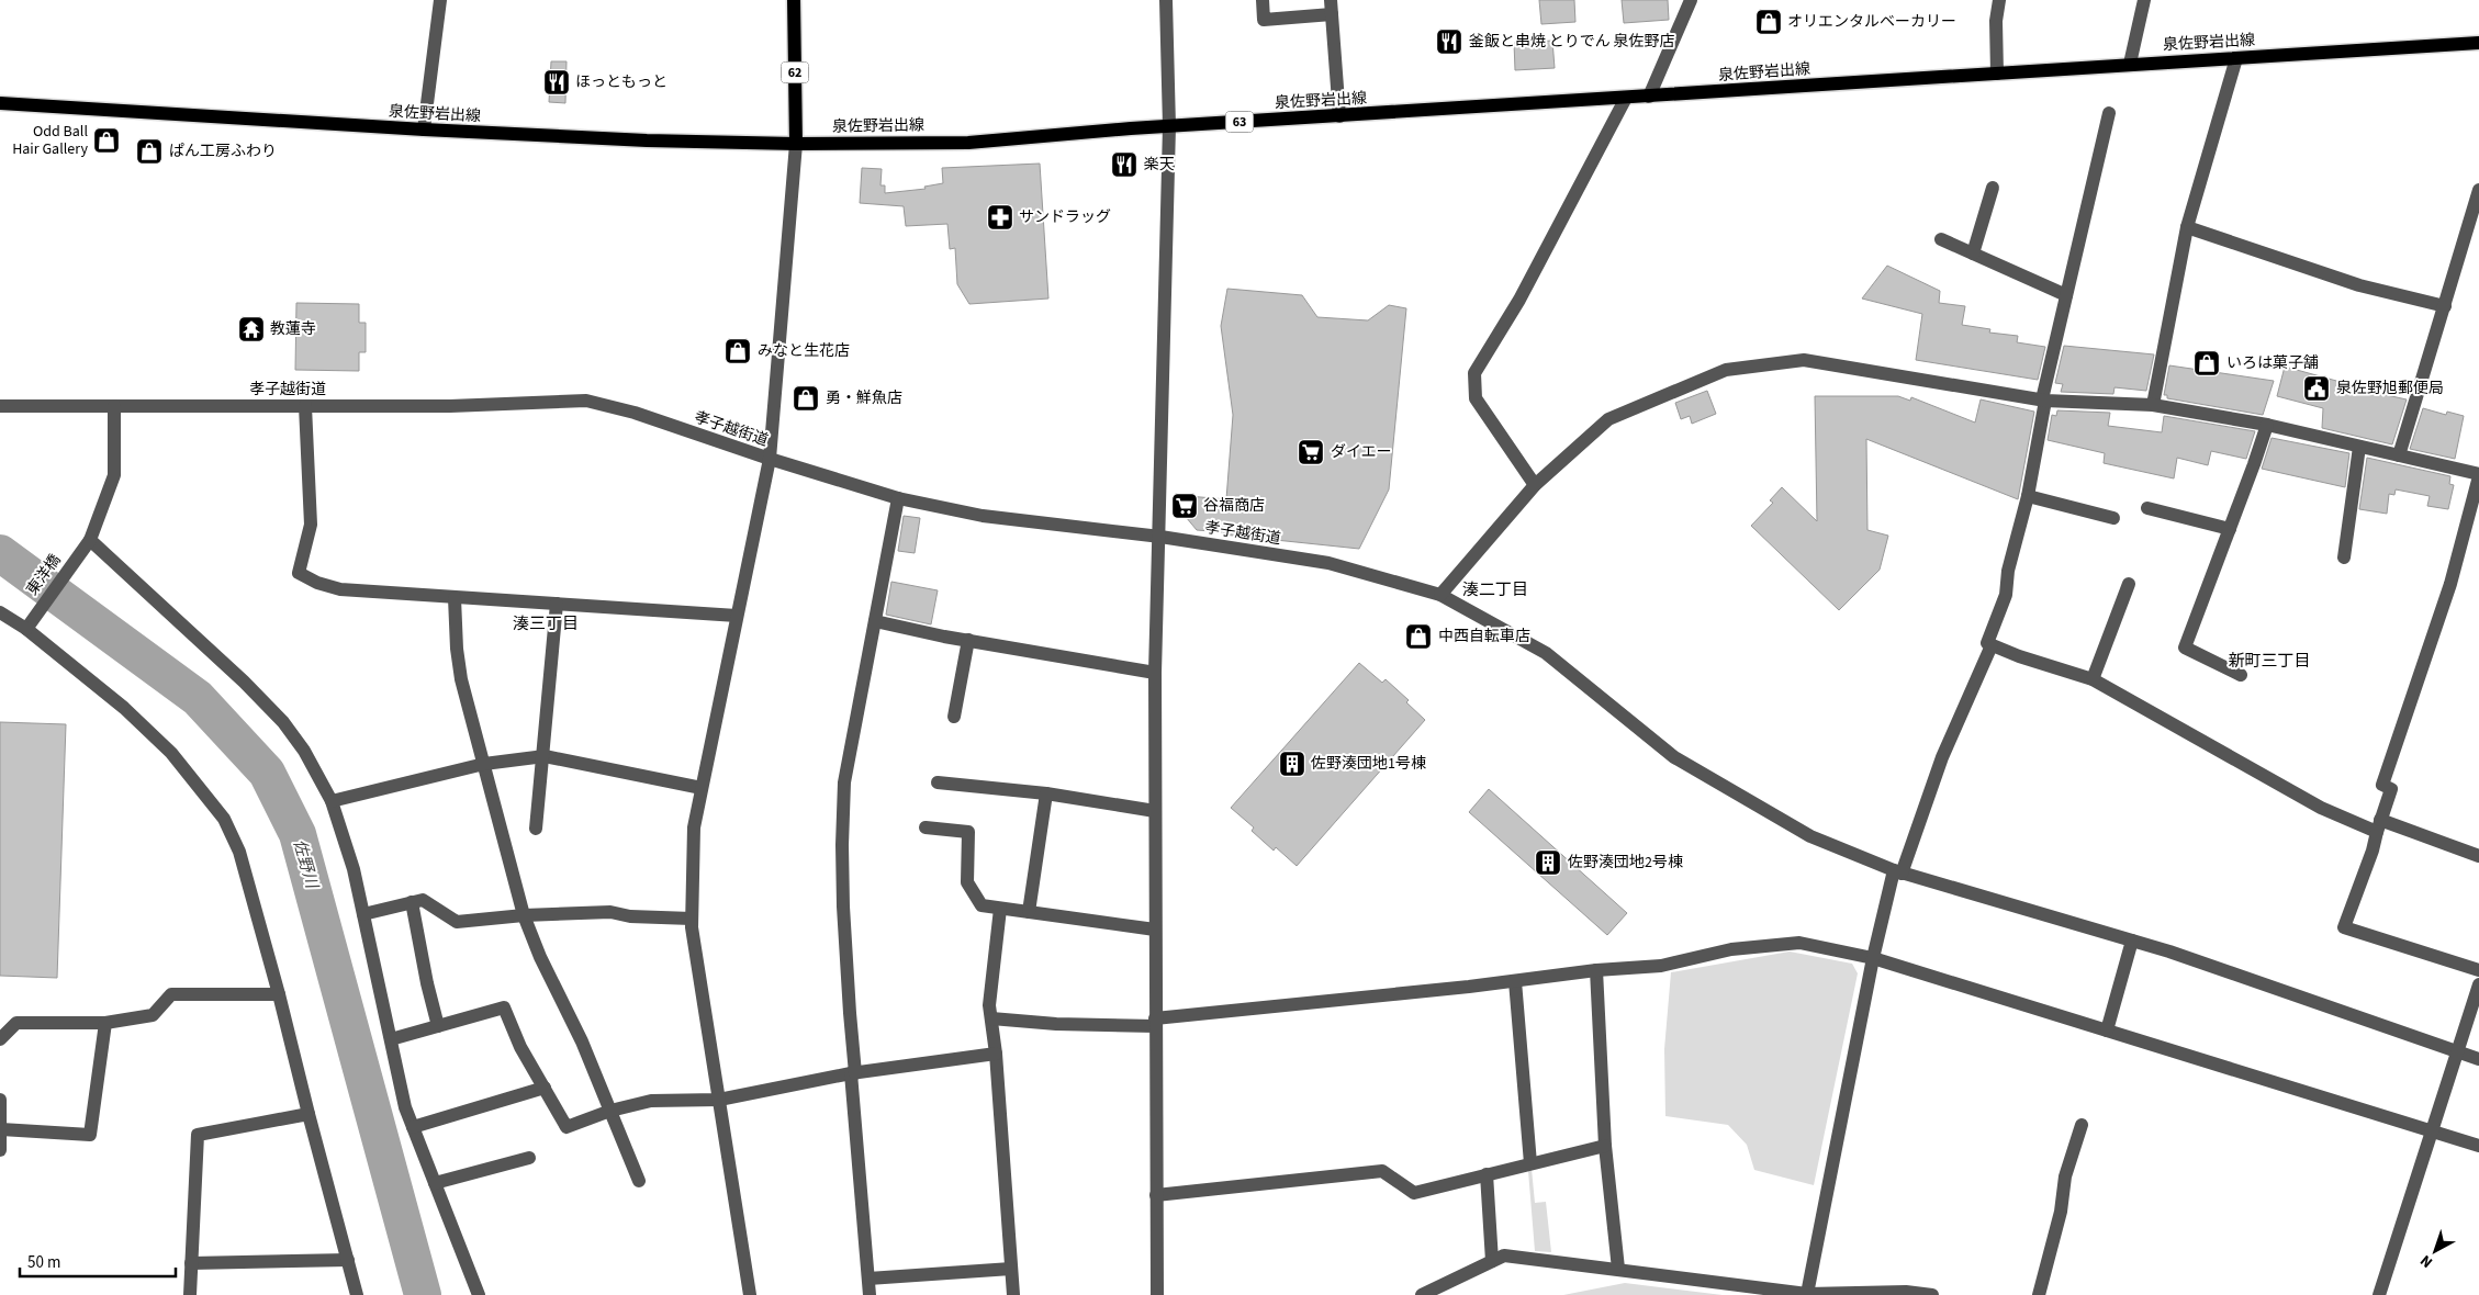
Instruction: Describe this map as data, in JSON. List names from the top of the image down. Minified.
{"streets":{"main road":["泉佐野岩出線","62","63"],"street":["孝子越街道","東洋橋"]},"crossings":[["泉佐野岩出線","62"],["孝子越街道","東洋橋"]],"districts":["湊二丁目","湊三丁目","新町三丁目"],"water":["佐野川"],"places":{"shop":["オリエンタルベーカリー","Odd Ball Hair Gallery","ぱん工房ふわり","みなと生花店","いろは菓子舗","勇・鮮魚店","中西自転車店"],"restaurant":["釜飯と串焼 とりでん 泉佐野店","ほっともっと","楽天"],"pharmacy":["サンドラッグ"],"temple":["教蓮寺"],"public building":["泉佐野旭郵便局"],"supermarket":["ダイエー","谷福商店"],"building":["佐野湊団地1号棟","佐野湊団地2号棟"]},"scale_bar":"50 m","north":"bottom left"}
